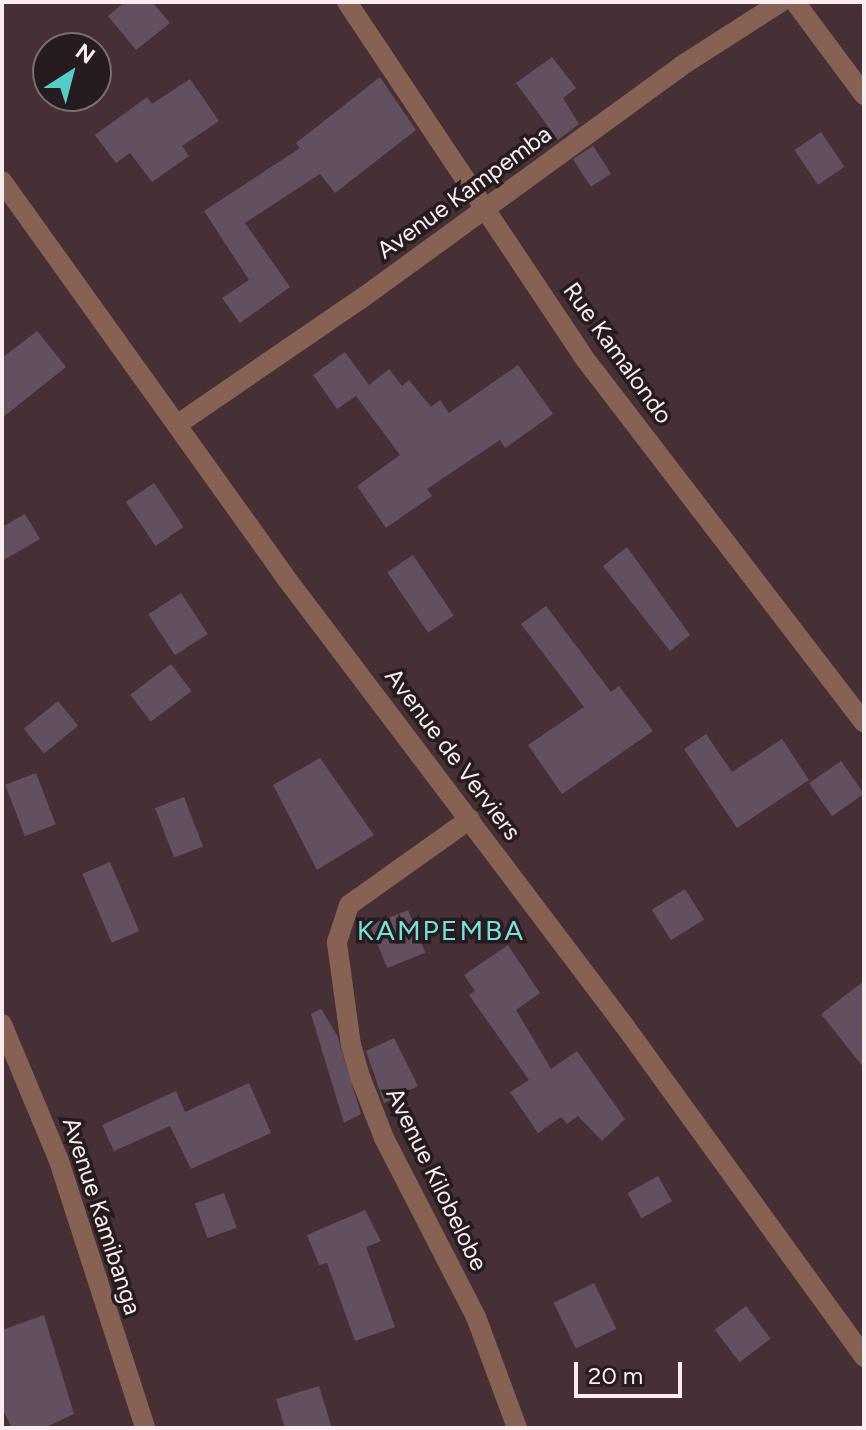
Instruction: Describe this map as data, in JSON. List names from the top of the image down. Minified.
{"streets":{"street":["Avenue Kampemba","Rue Kamalondo","Avenue de Verviers","Avenue Kilobelobe","Avenue Kamibanga"]},"crossings":[["Avenue Kampemba","Rue Kamalondo"],["Avenue Kampemba","Avenue de Verviers"],["Avenue de Verviers","Avenue Kilobelobe"]],"districts":["KAMPEMBA"],"scale_bar":"20 m","north":"top right"}
